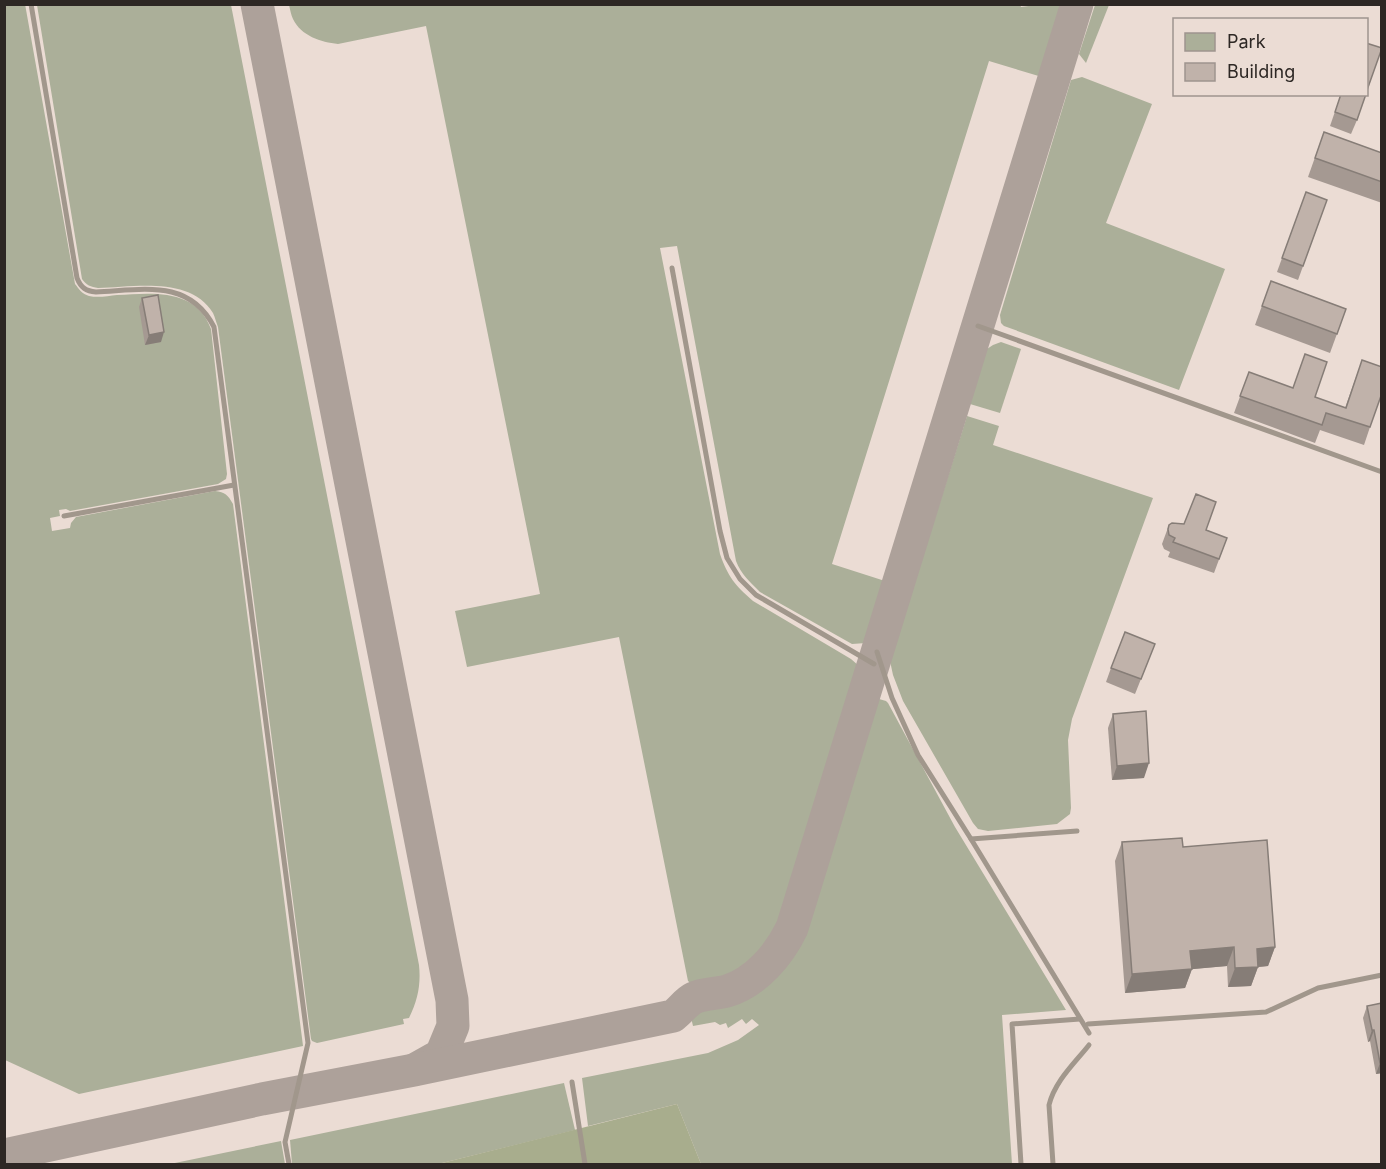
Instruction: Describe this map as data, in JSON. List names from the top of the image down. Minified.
{"legend":["Park","Building"]}
